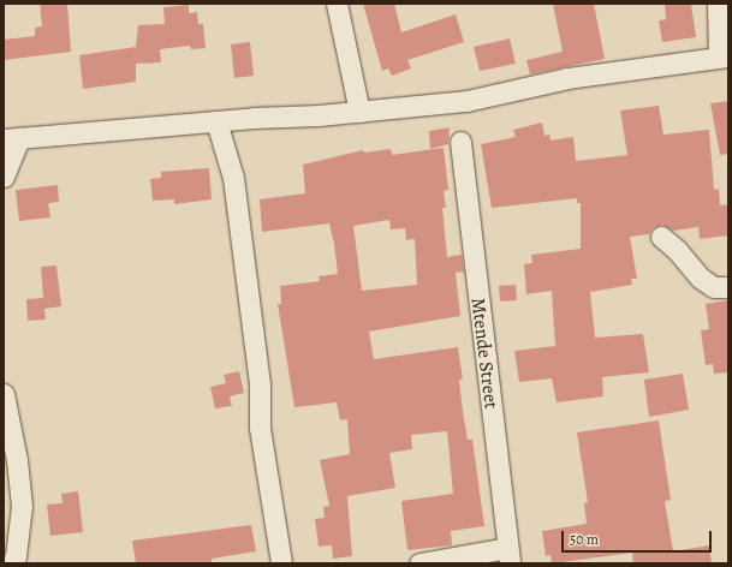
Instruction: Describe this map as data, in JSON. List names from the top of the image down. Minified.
{"streets":{"street":["Mtende Street"]},"scale_bar":"50 m"}
